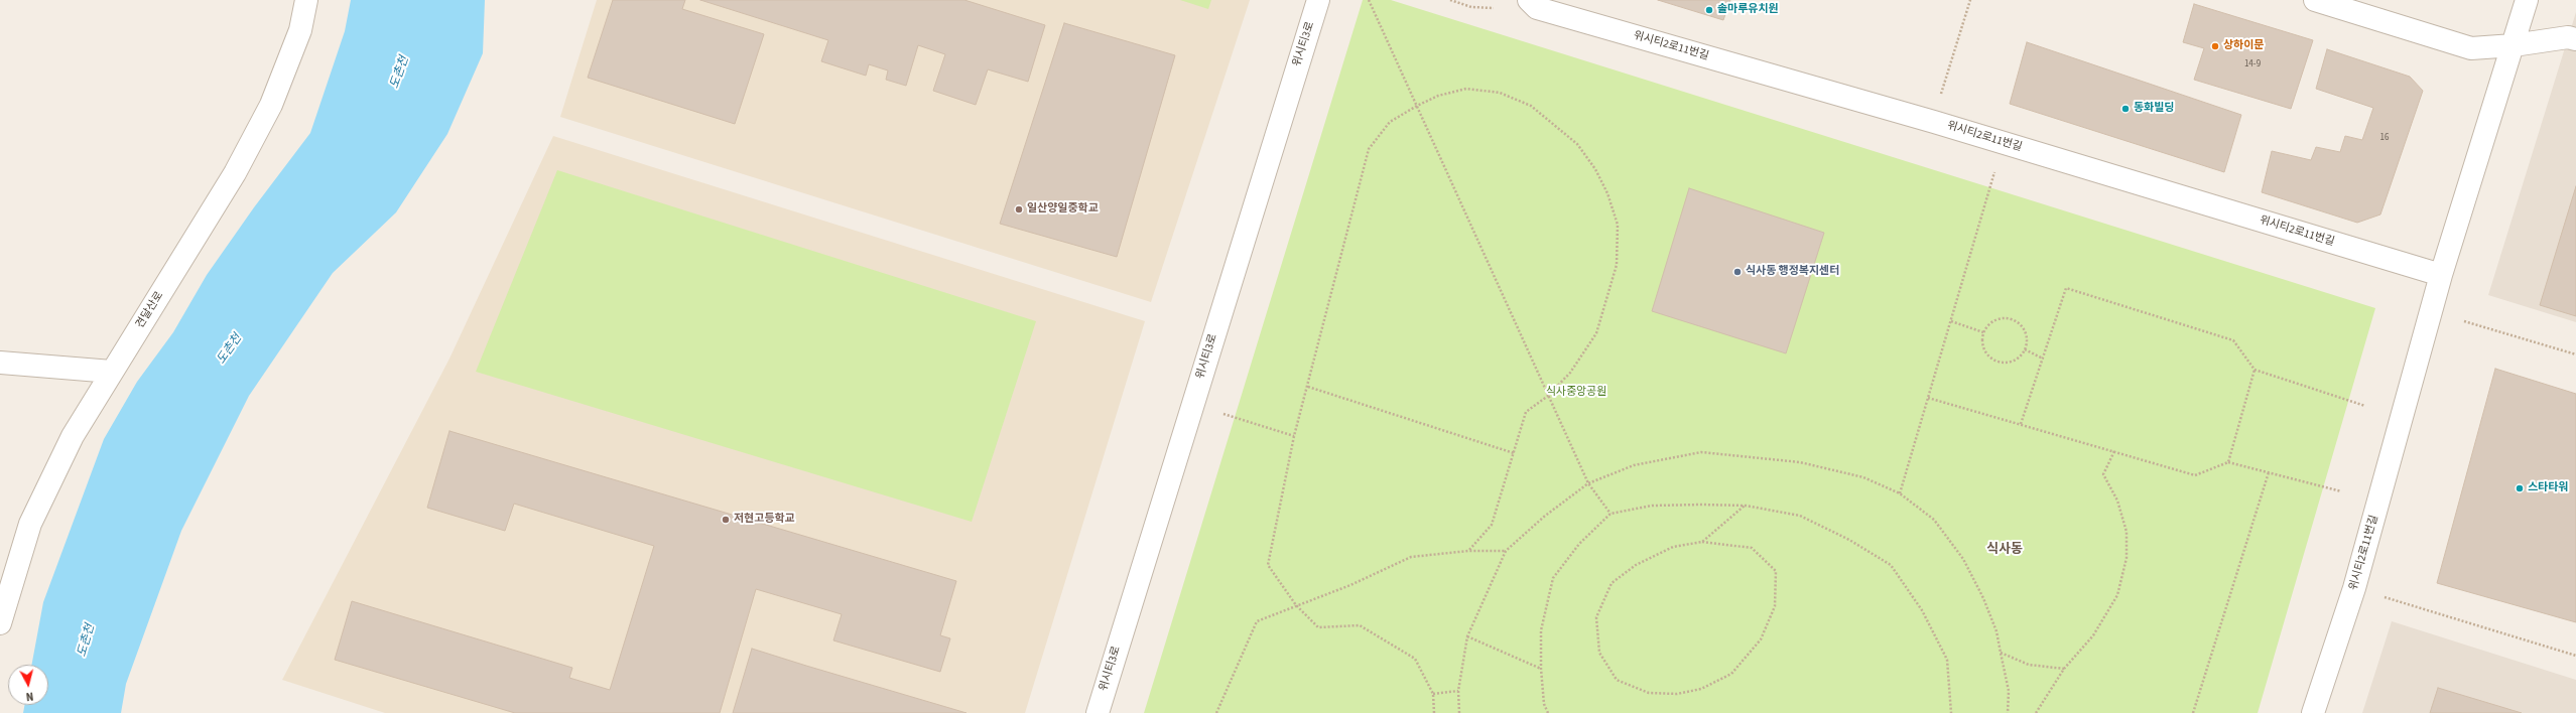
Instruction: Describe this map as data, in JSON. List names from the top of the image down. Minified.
{"streets":{"street":["위시티3로","위시티2로11번길","견달산로"]},"districts":["식사동"],"water":["도촌천"],"parks":["식사중앙공원"],"places":["솔마루유치원","상하이문","동화빌딩","일산양일중학교","식사동 행정복지센터","스타타워","저현고등학교"],"house_numbers":["14-9","16"],"north":"bottom"}
